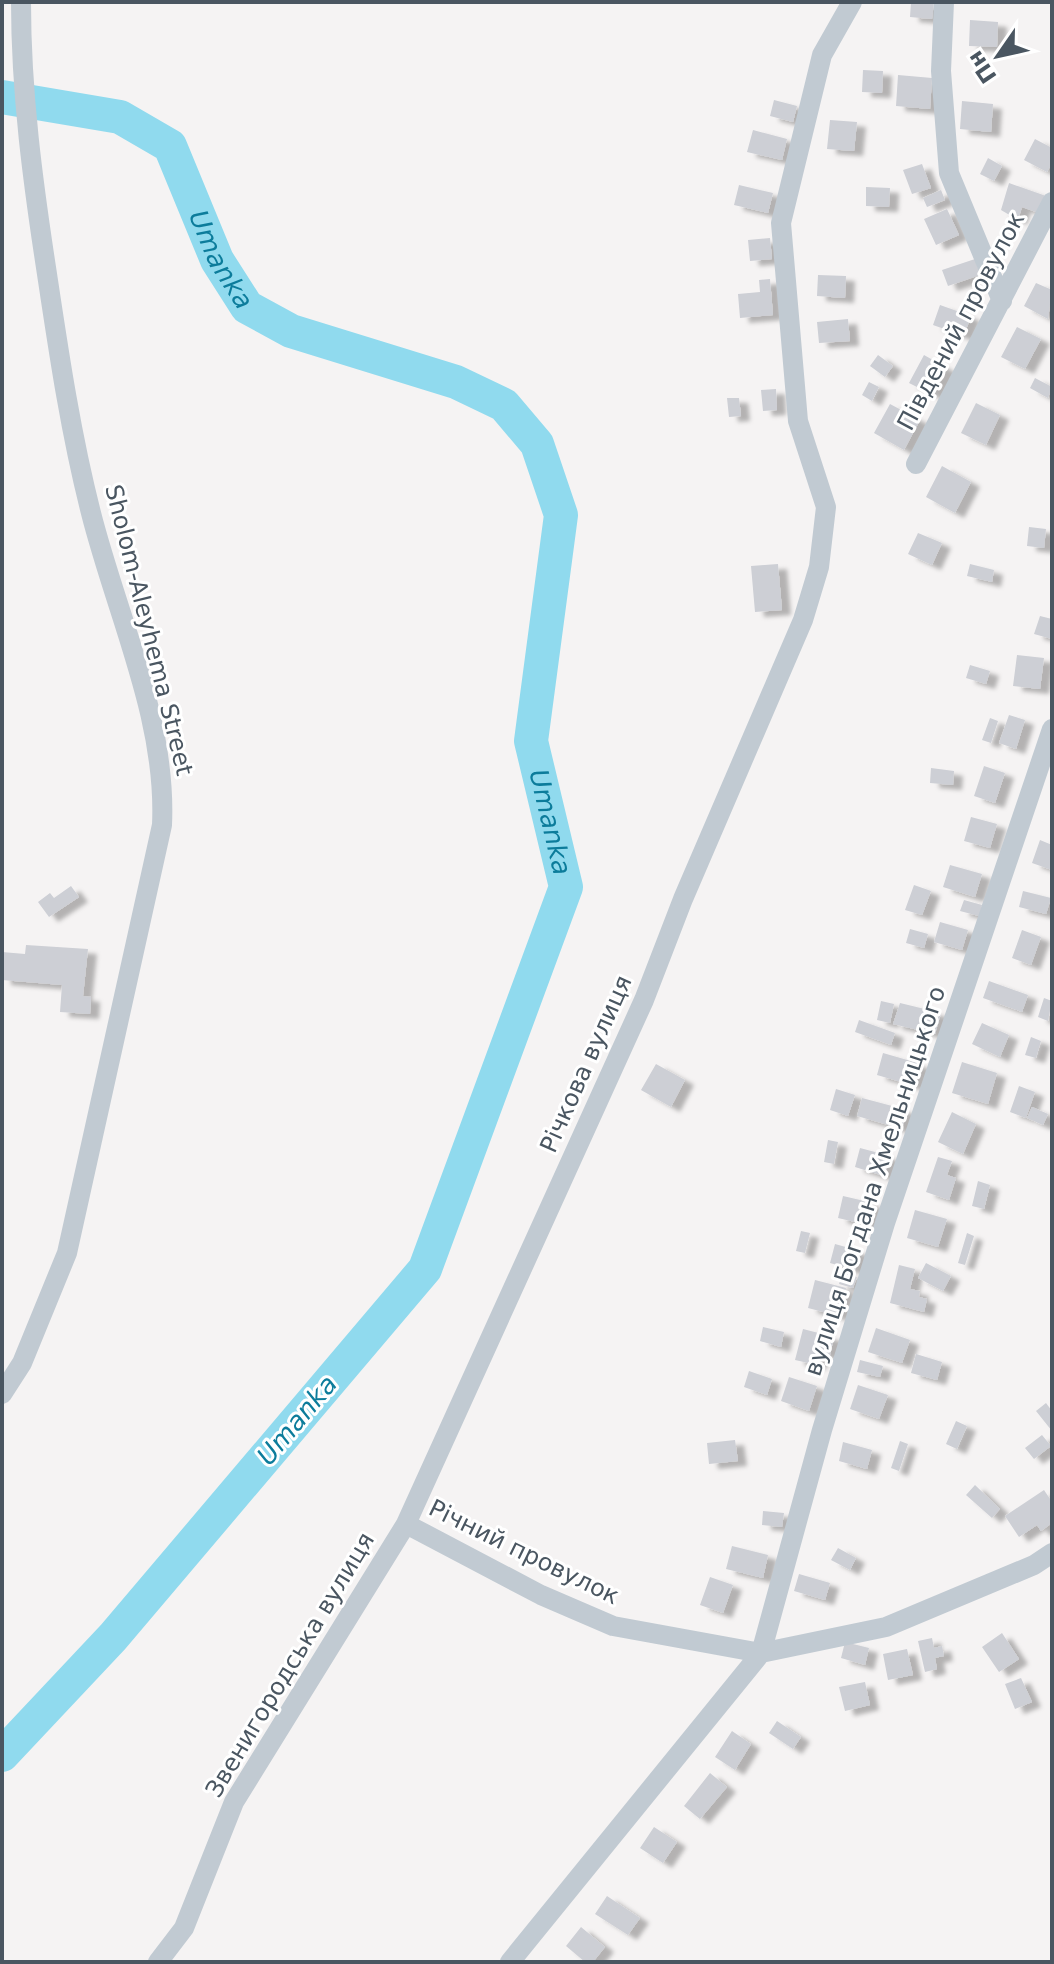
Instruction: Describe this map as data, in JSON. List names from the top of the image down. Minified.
{"streets":{"street":["Південий провулок","Sholom-Aleyhema Street","Річкова вулиця","вулиця Богдана Хмельницького","Річний провулок","Звенигородська вулиця"]},"crossings":[["Річкова вулиця","Річний провулок"],["Річкова вулиця","Звенигородська вулиця"],["вулиця Богдана Хмельницького","Річний провулок"],["Річний провулок","Звенигородська вулиця"]],"water":["Umanka"],"north":"bottom left"}
